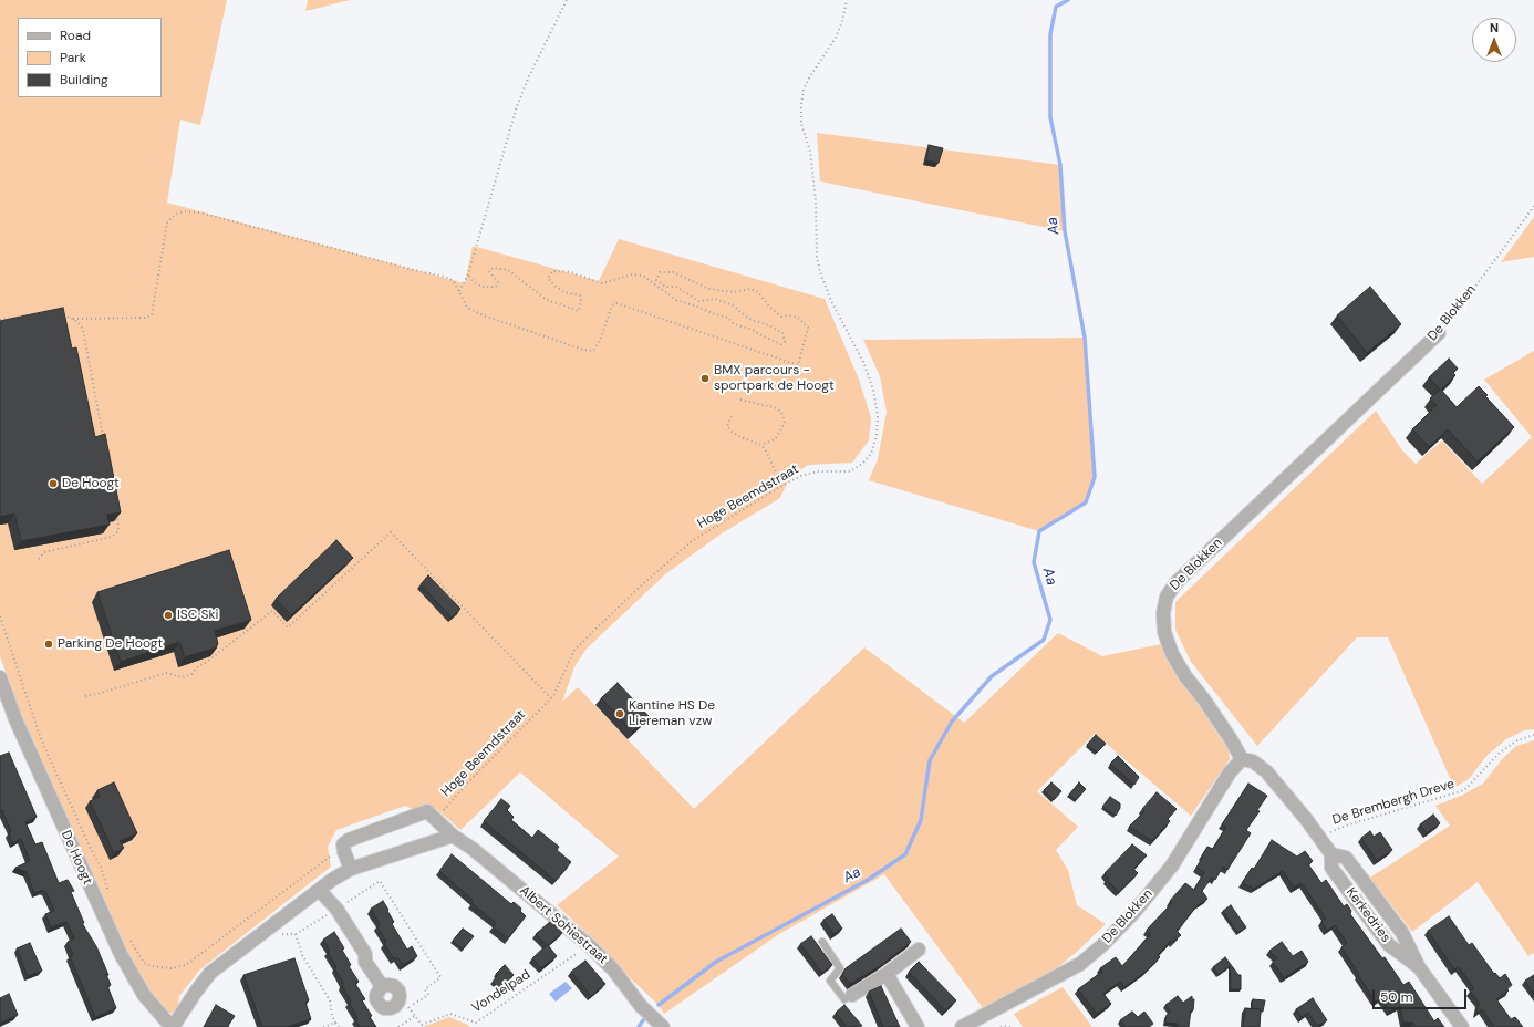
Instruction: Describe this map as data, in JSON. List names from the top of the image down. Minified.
{"streets":{"street":["De Blokken","De Hoogt","Kerkedries","Albert Sohiestraat"],"path":["Hoge Beemdstraat","De Brembergh Dreve","Vondelpad"]},"crossings":[["De Blokken","Kerkedries"],["Hoge Beemdstraat","Albert Sohiestraat"],["De Brembergh Dreve","Kerkedries"],["Albert Sohiestraat","Vondelpad"]],"water":["Aa"],"places":["BMX parcours - sportpark de Hoogt","De Hoogt","ISC Ski","Parking De Hoogt","Kantine HS De Liereman vzw"],"legend":["Road","Park","Building"],"scale_bar":"50 m","north":"top"}
